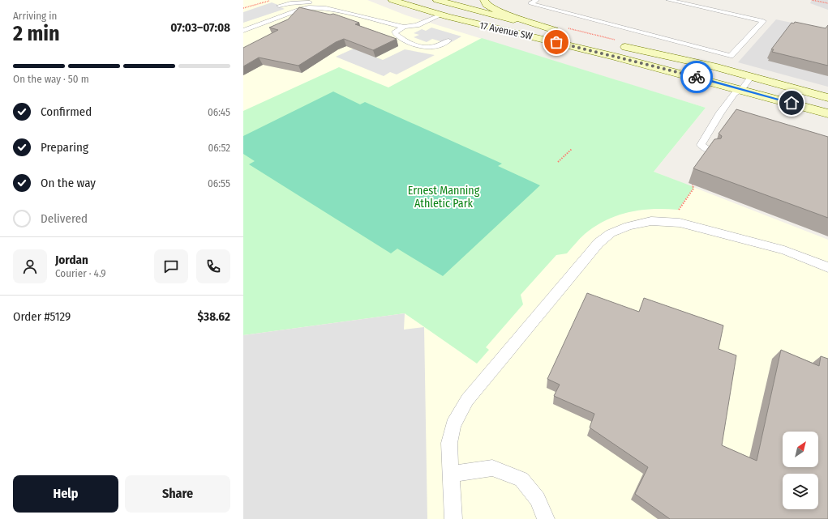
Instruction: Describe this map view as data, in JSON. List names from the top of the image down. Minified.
{"streets":{"main road":["17 Avenue SW"]},"parks":["Ernest Manning Athletic Park"],"north":"top right","page":{"heading":["2 min","Arriving in","07:03–07:08"],"panel":["Jordan","Courier · 4.9","Order #5129","$38.62"],"bar":"On the way · 50 m","list":[["Confirmed","06:45"],["Preparing","06:52"],["On the way","06:55"],"Delivered"],"buttons":["Help","Share"]}}
